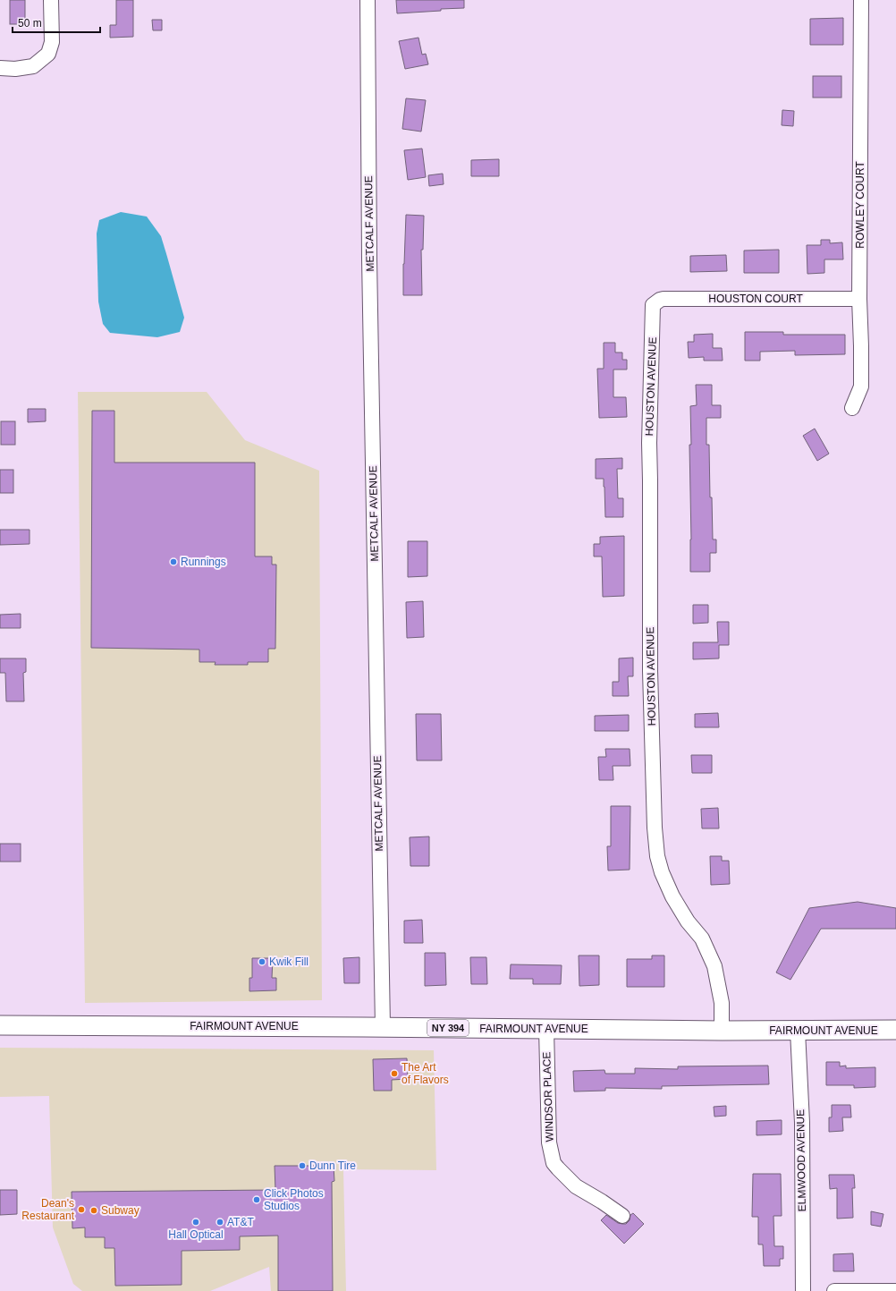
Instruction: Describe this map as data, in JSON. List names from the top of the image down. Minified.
{"streets":{"main road":["FAIRMOUNT AVENUE","NY 394"],"street":["ROWLEY COURT","METCALF AVENUE","HOUSTON COURT","HOUSTON AVENUE","WINDSOR PLACE","ELMWOOD AVENUE"]},"crossings":[["ROWLEY COURT","HOUSTON COURT"],["METCALF AVENUE","FAIRMOUNT AVENUE"],["HOUSTON COURT","HOUSTON AVENUE"],["HOUSTON AVENUE","FAIRMOUNT AVENUE"],["FAIRMOUNT AVENUE","WINDSOR PLACE"],["FAIRMOUNT AVENUE","ELMWOOD AVENUE"]],"places":["Runnings","Kwik Fill","The Art of Flavors","Dunn Tire","Click Photos Studios","Dean's Restaurant","Subway","Hall Optical","AT&T"],"scale_bar":"50 m"}
